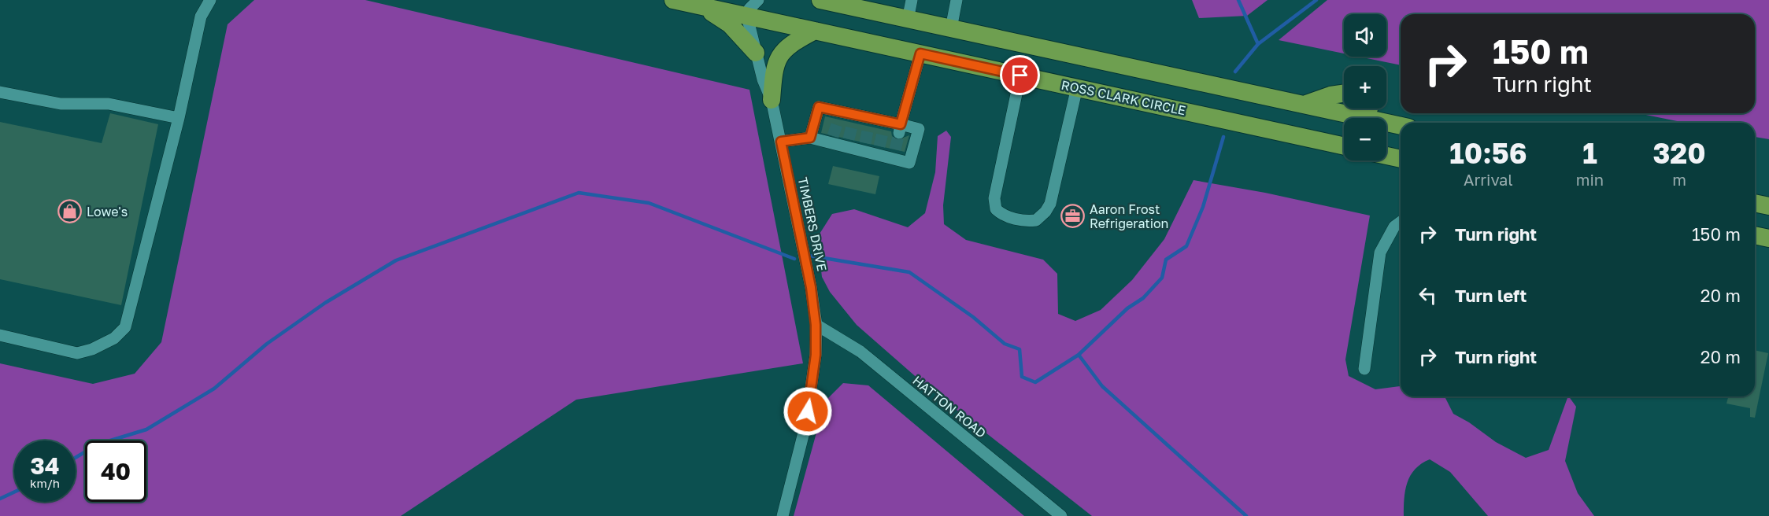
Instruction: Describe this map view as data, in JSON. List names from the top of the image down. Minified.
{"streets":{"highway":["ROSS CLARK CIRCLE"],"street":["TIMBERS DRIVE","HATTON ROAD"]},"crossings":[["ROSS CLARK CIRCLE","TIMBERS DRIVE"],["TIMBERS DRIVE","HATTON ROAD"]],"places":{"shop":["Lowe's"],"office":["Aaron Frost Refrigeration"]},"page":{"map_buttons":["+","−"],"turn":["150 m","Turn right"],"eta":["10:56","Arrival","1","min","320","m"],"list":[{"name":"Turn right","value":"150 m"},{"name":"Turn left","value":"20 m"},{"name":"Turn right","value":"20 m"}],"speed":"34 km/h","limit":"40"}}
